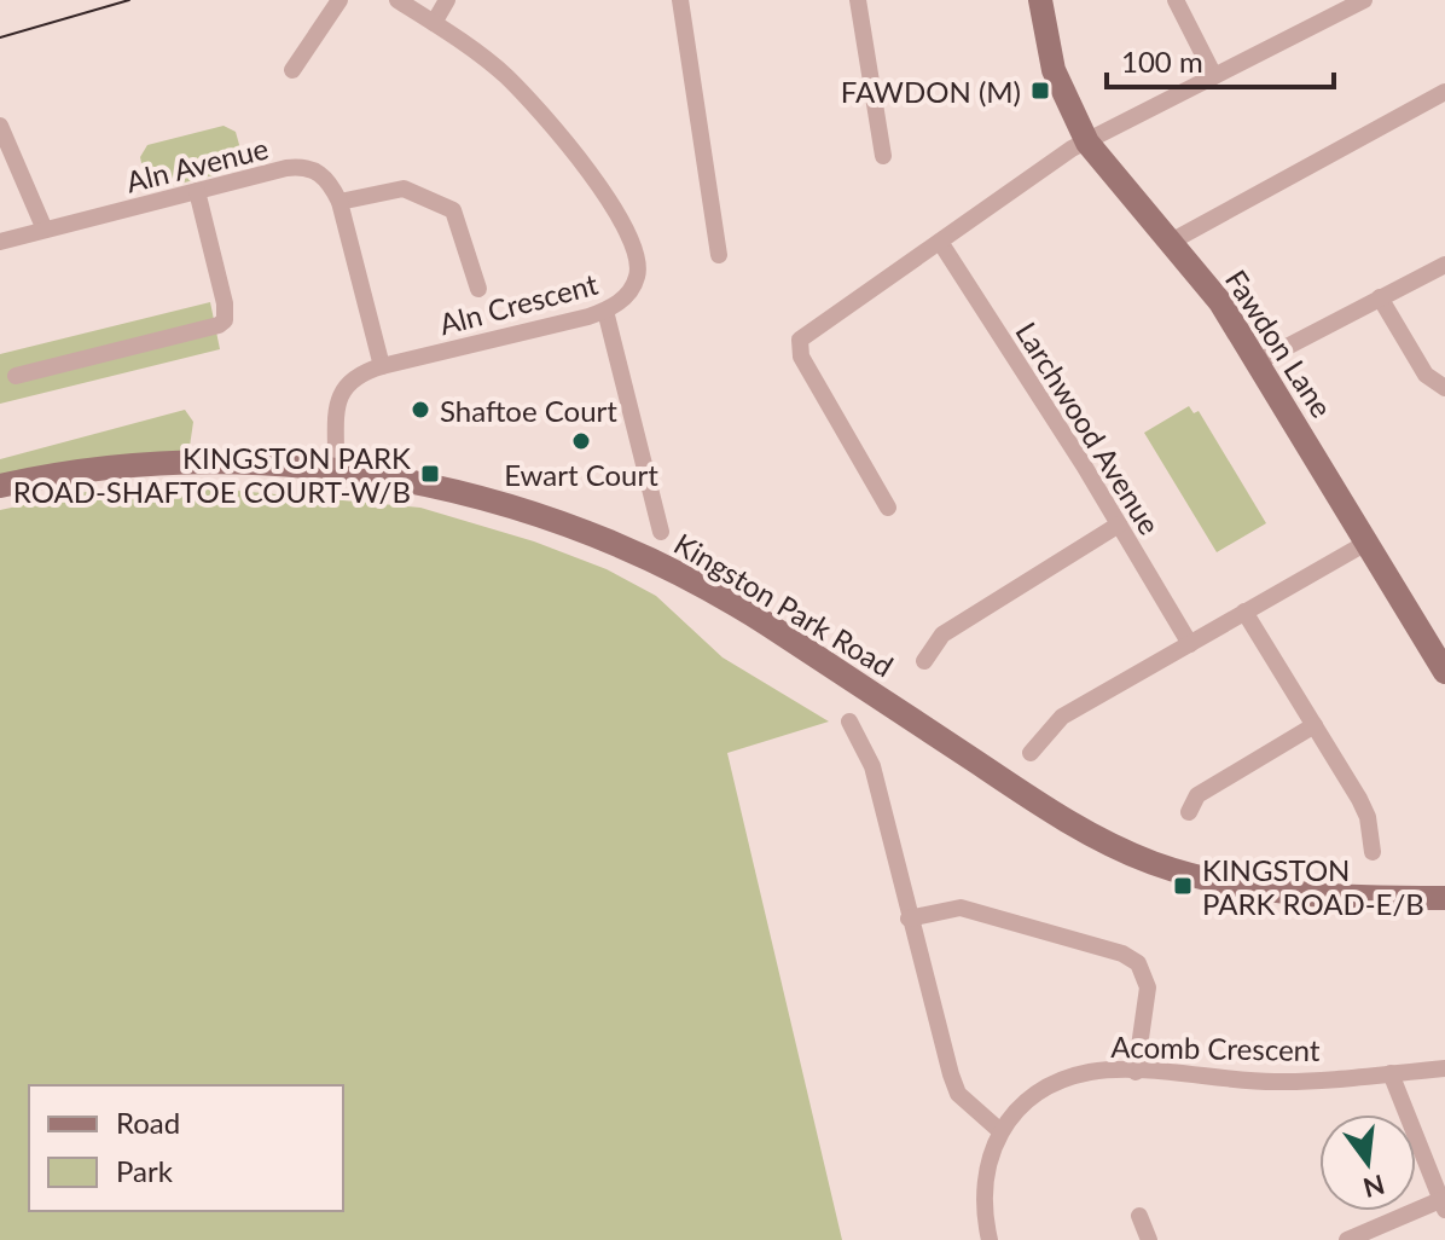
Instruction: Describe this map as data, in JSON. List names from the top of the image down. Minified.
{"streets":{"street":["Aln Avenue","Aln Crescent","Fawdon Lane","Larchwood Avenue","Kingston Park Road","Acomb Crescent"]},"crossings":[["Aln Crescent","Kingston Park Road"]],"places":{"transit":["FAWDON (M)","KINGSTON PARK ROAD-SHAFTOE COURT-W/B","KINGSTON PARK ROAD-E/B"],"other":["Shaftoe Court","Ewart Court"]},"legend":["Road","Park"],"scale_bar":"100 m","north":"bottom"}
